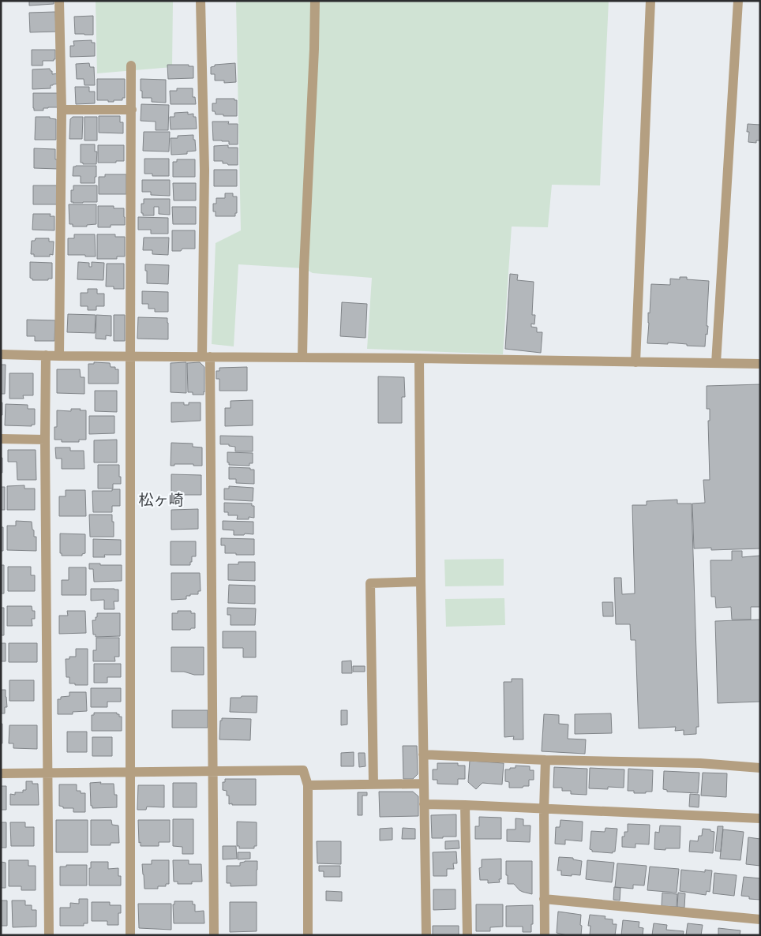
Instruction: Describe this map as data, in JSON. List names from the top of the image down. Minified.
{"districts":["松ヶ崎"]}
